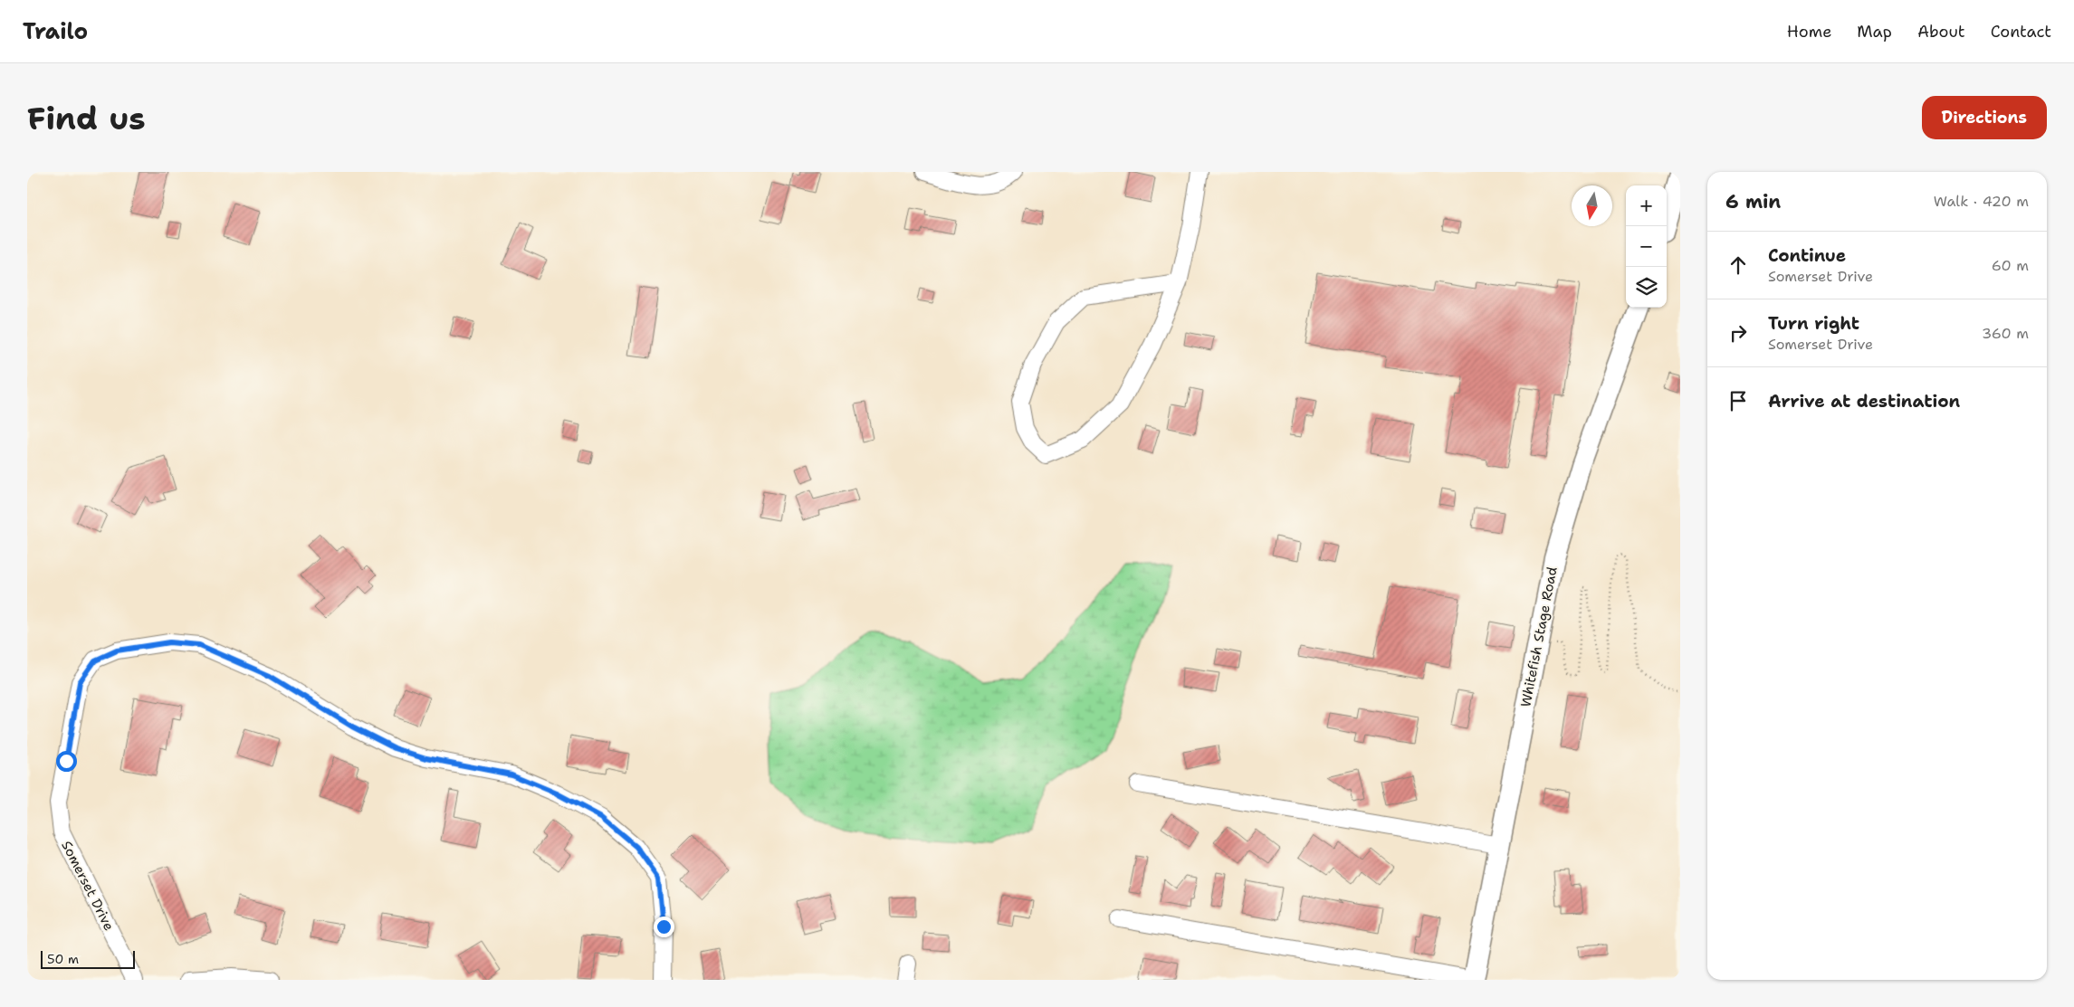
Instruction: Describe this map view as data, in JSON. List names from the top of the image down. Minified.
{"streets":{"main road":["Whitefish Stage Road"],"street":["Somerset Drive"]},"scale_bar":"50 m","north":"bottom","page":{"header":"Trailo","nav":["Home","Map","About","Contact"],"buttons":"Directions","title":"Find us","heading":["6 min","Walk · 420 m"],"map_buttons":["+","−"],"list":[["Continue","Somerset Drive","60 m"],["Turn right","Somerset Drive","360 m"],"Arrive at destination"],"scale":"50 m"}}
